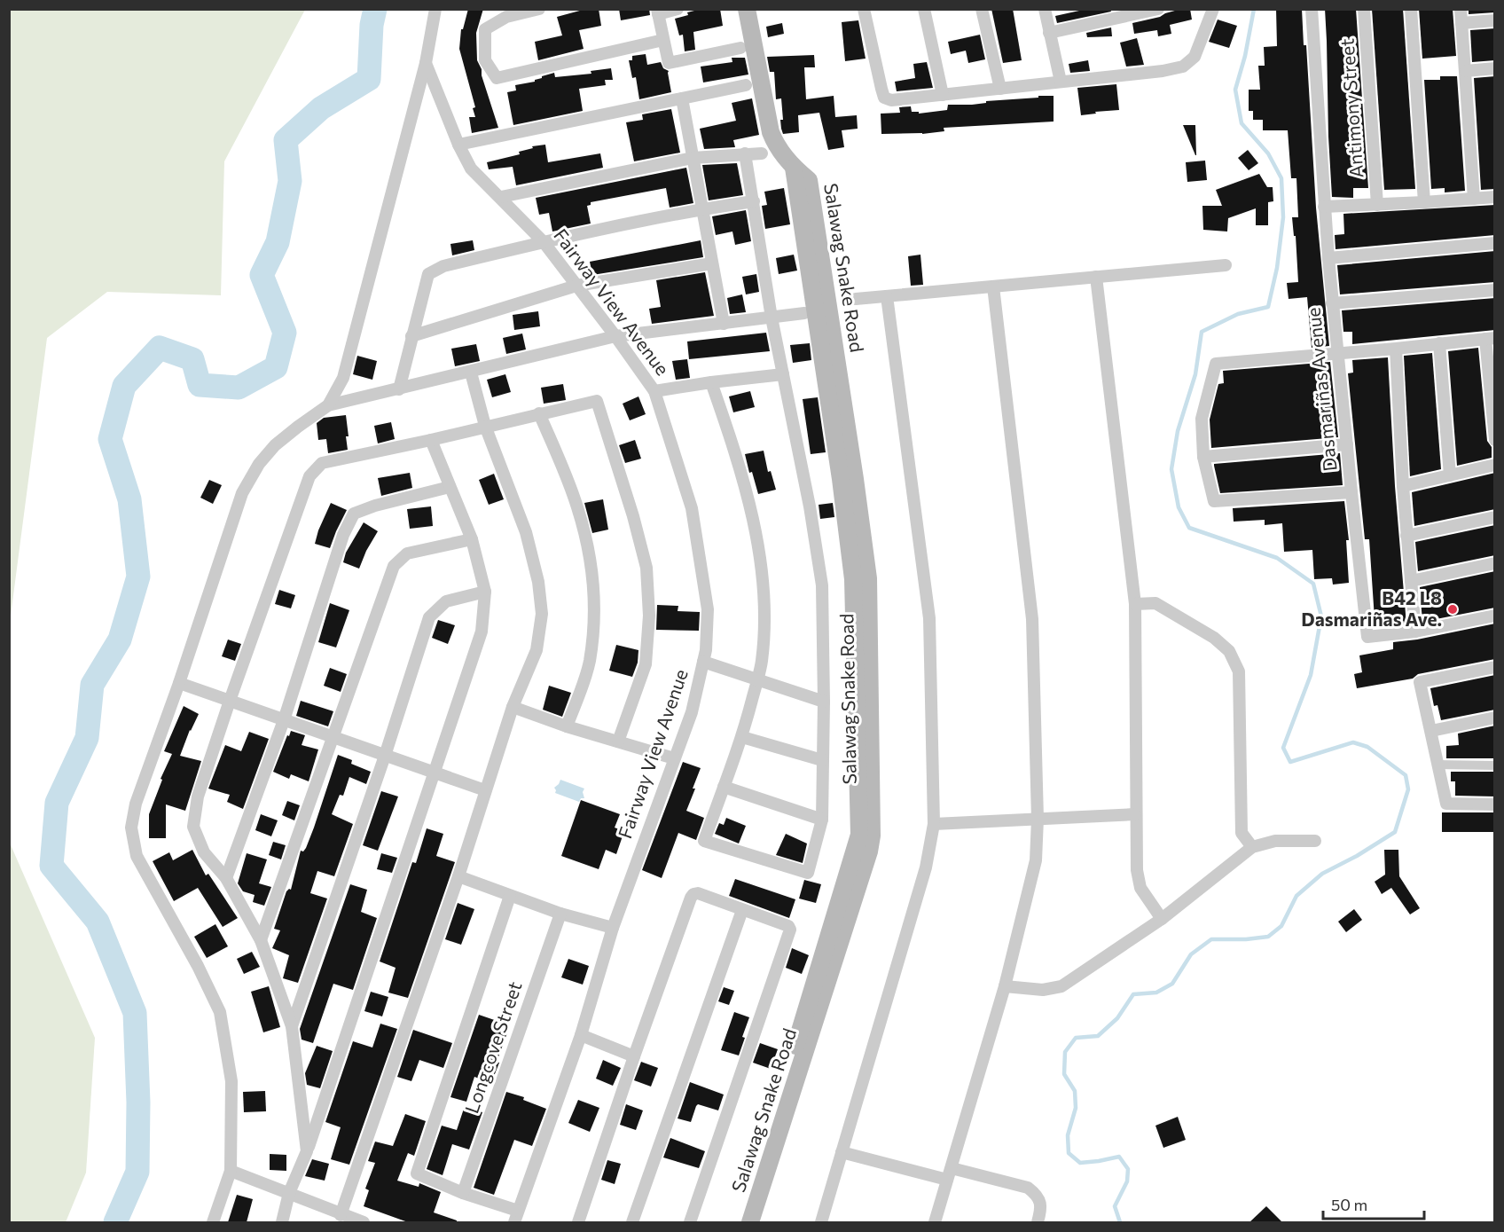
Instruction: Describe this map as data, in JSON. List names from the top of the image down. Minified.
{"streets":{"main road":["Salawag Snake Road"],"street":["Antimony Street","Fairway View Avenue","Dasmariñas Avenue","Longcove Street"]},"places":["B42 L8 Dasmariñas Ave."],"scale_bar":"50 m"}
